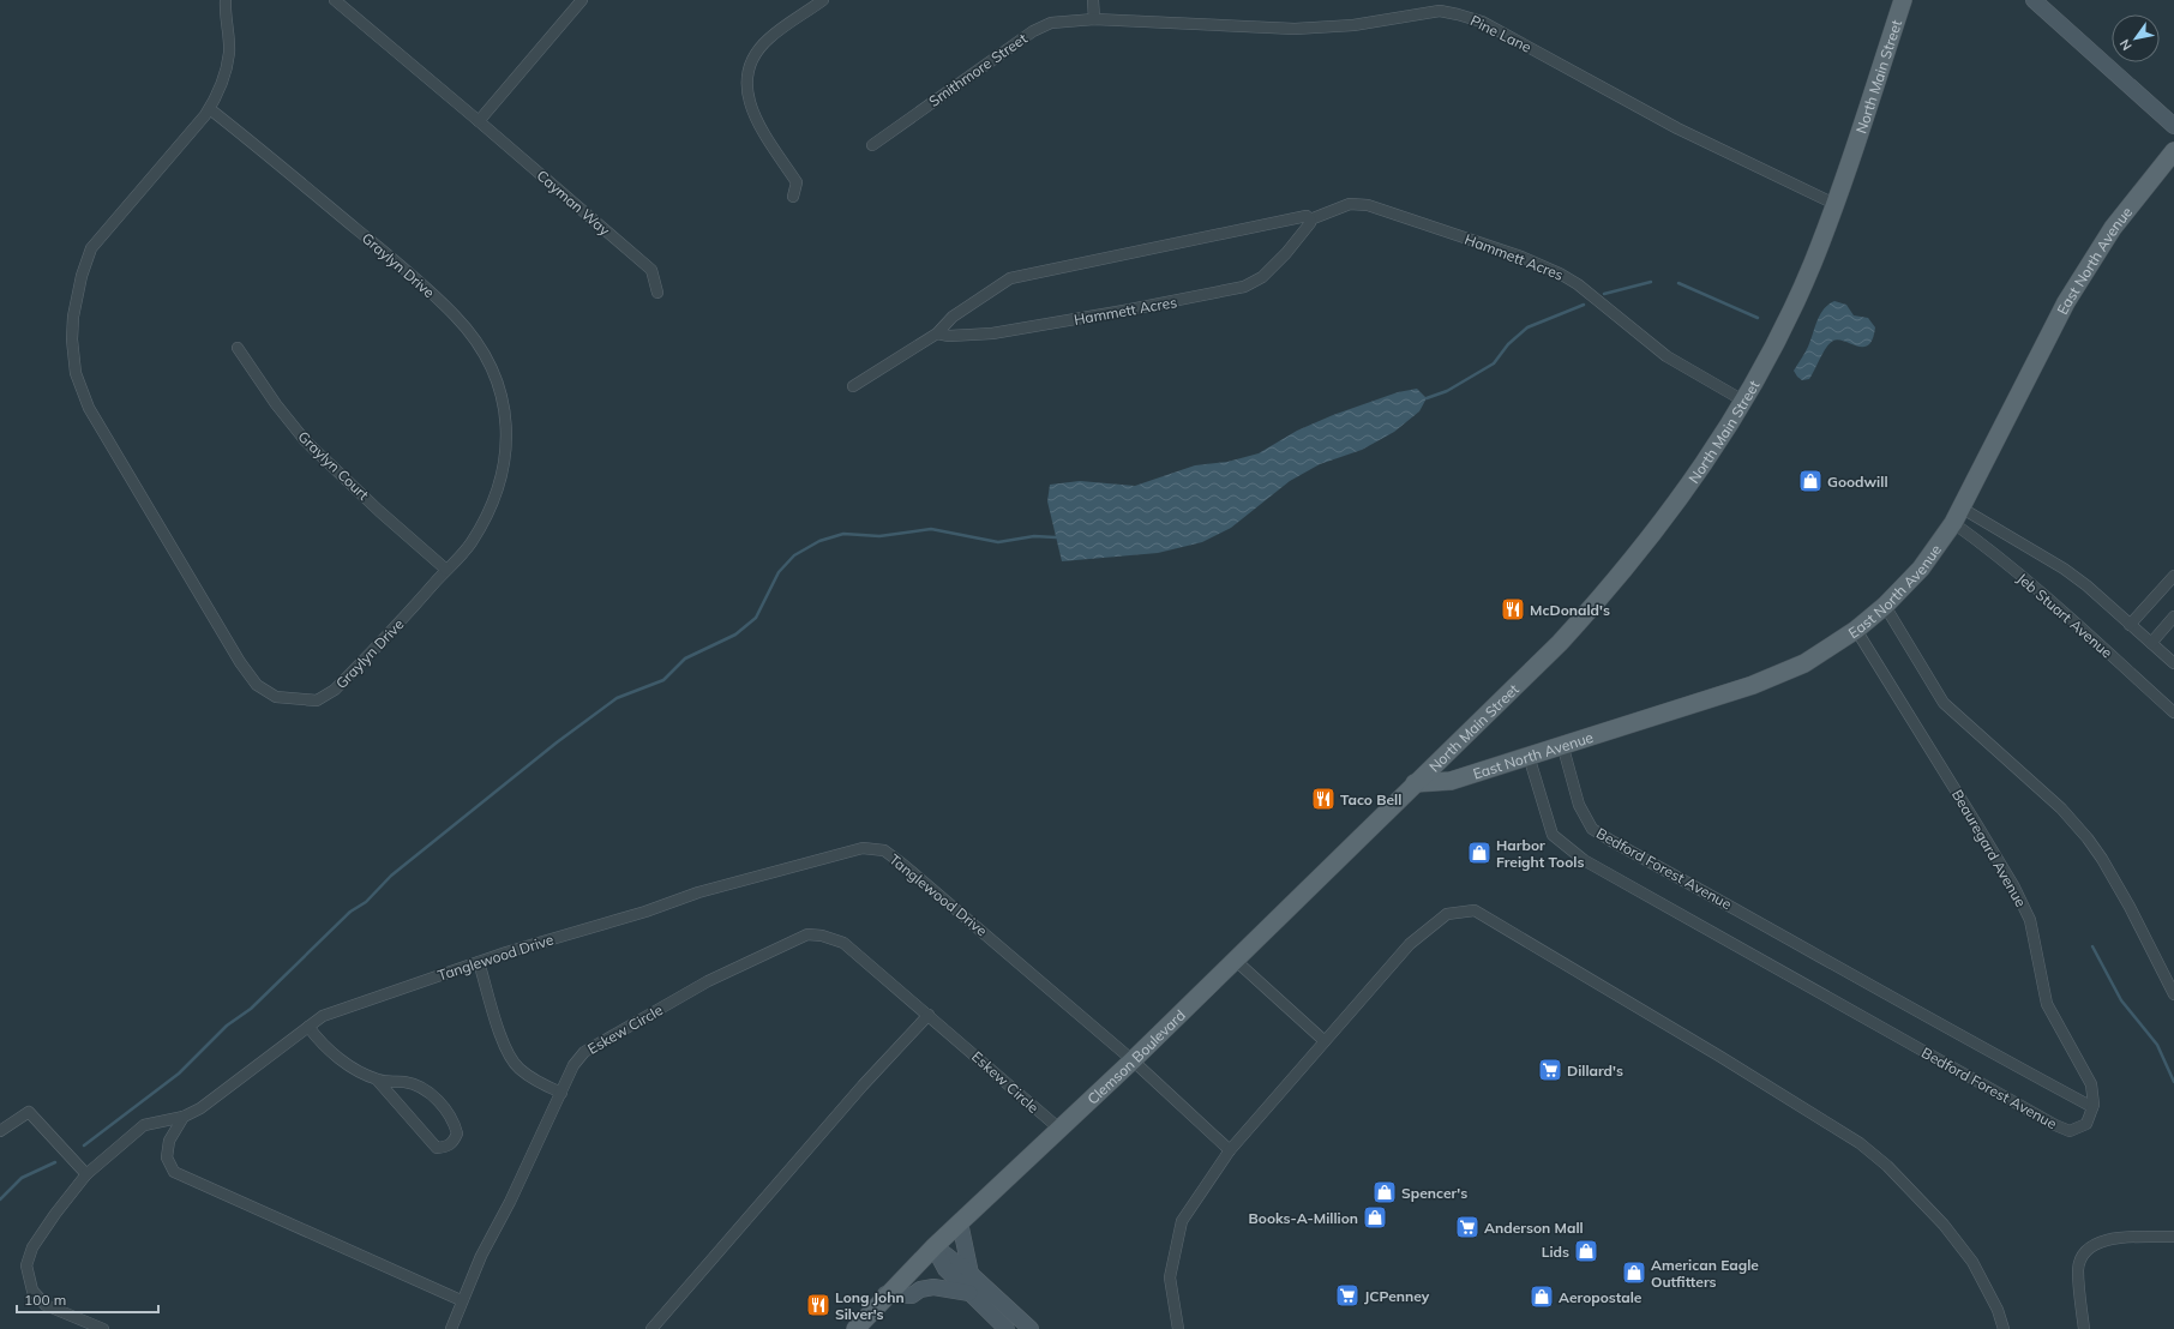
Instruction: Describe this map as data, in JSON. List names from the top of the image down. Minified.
{"streets":{"main road":["North Main Street","East North Avenue","Clemson Boulevard"],"street":["Pine Lane","Smithmore Street","Cayman Way","Hammett Acres","Graylyn Drive","Graylyn Court","Jeb Stuart Avenue","Beauregard Avenue","Bedford Forest Avenue","Tanglewood Drive","Eskew Circle"]},"crossings":[["Pine Lane","Smithmore Street"],["Pine Lane","North Main Street"],["North Main Street","Hammett Acres"],["North Main Street","East North Avenue"],["North Main Street","Clemson Boulevard"],["East North Avenue","Jeb Stuart Avenue"],["East North Avenue","Beauregard Avenue"],["East North Avenue","Bedford Forest Avenue"],["East North Avenue","Clemson Boulevard"],["Graylyn Drive","Graylyn Court"],["Beauregard Avenue","Bedford Forest Avenue"],["Tanglewood Drive","Clemson Boulevard"],["Eskew Circle","Clemson Boulevard"]],"places":{"shop":["Goodwill","Harbor Freight Tools","Spencer's","Books-A-Million","Lids","American Eagle Outfitters","Aeropostale"],"restaurant":["McDonald's","Taco Bell","Long John Silver's"],"supermarket":["Dillard's","Anderson Mall","JCPenney"]},"scale_bar":"100 m","north":"bottom left"}
